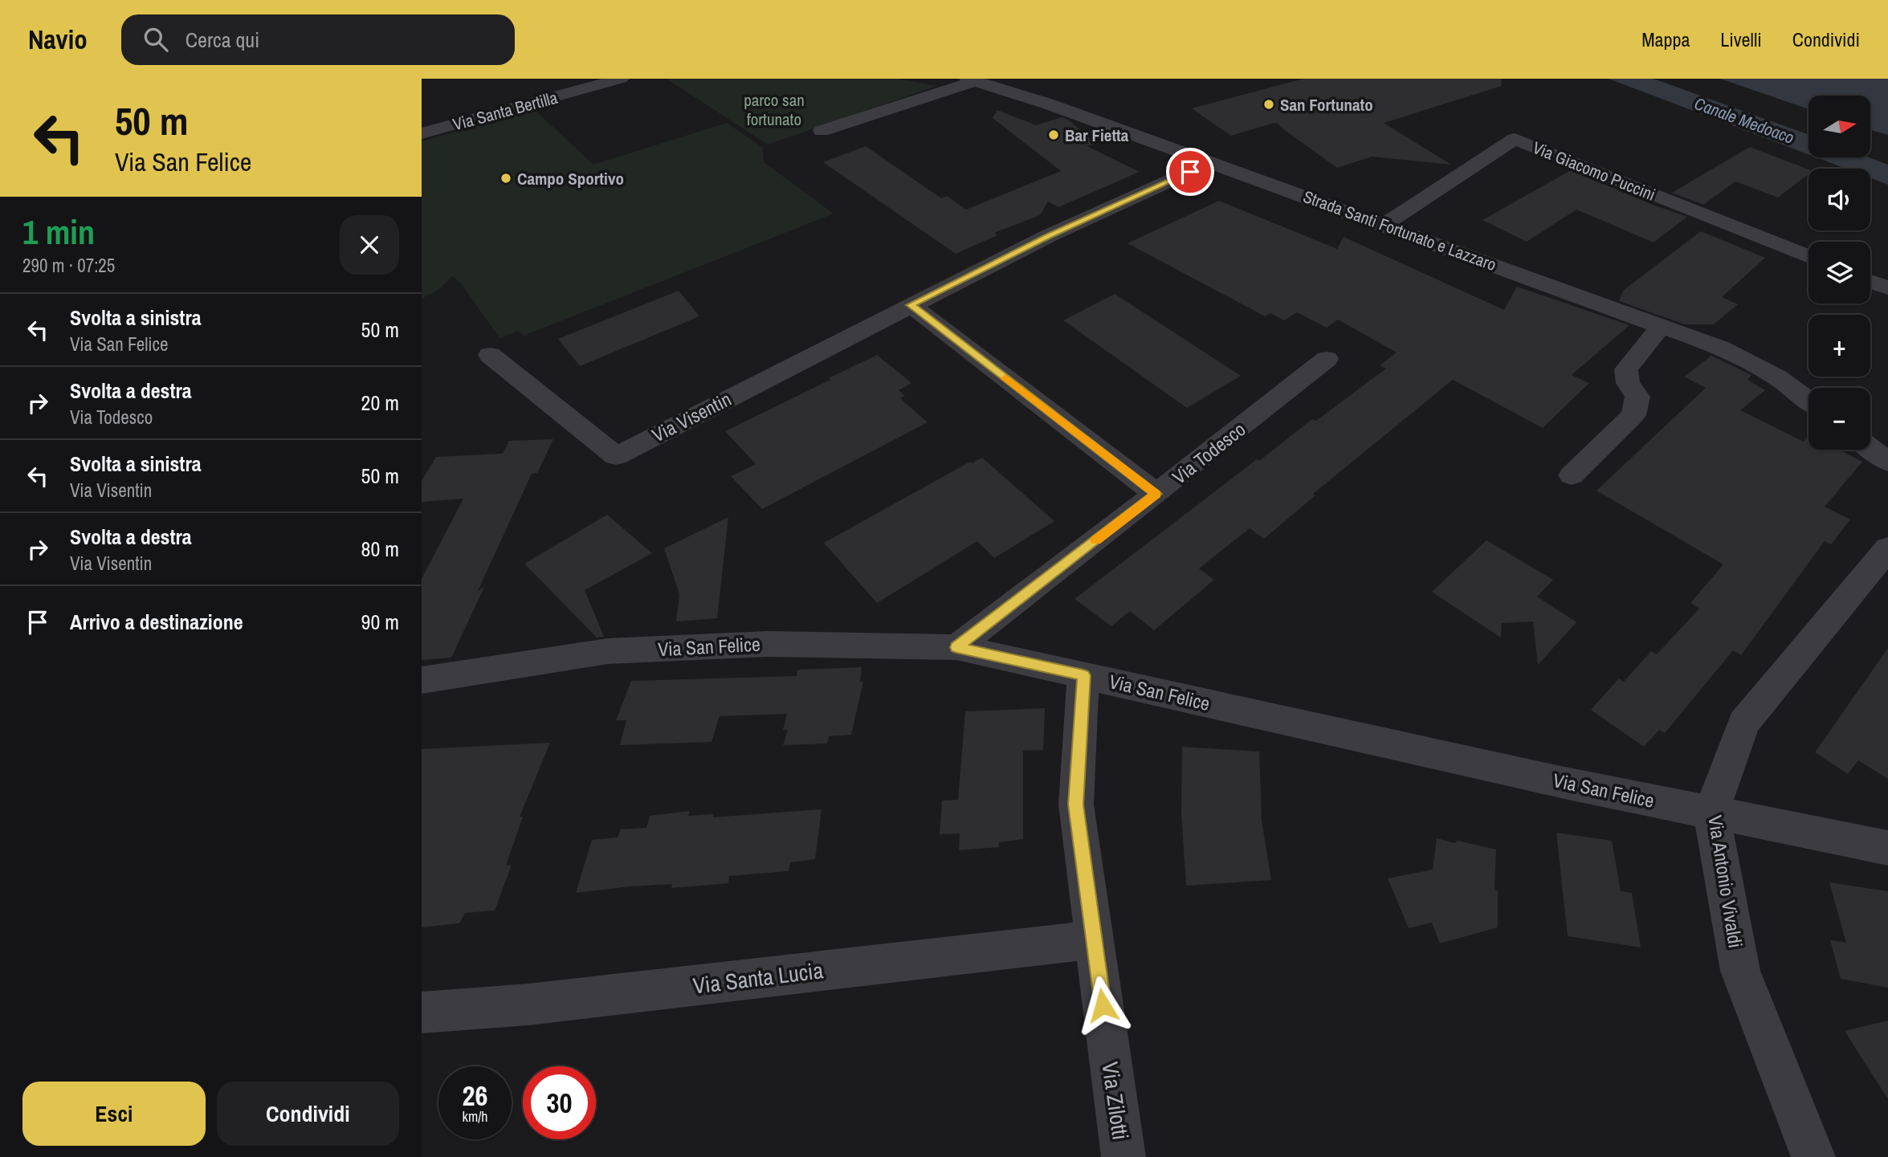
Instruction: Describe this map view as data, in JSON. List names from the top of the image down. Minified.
{"streets":{"street":["Via Santa Bertilla","Via Giacomo Puccini","Strada Santi Fortunato e Lazzaro","Via Visentin","Via Todesco","Via San Felice","Via Antonio Vivaldi","Via Santa Lucia","Via Zilotti"]},"crossings":[["Via Giacomo Puccini","Strada Santi Fortunato e Lazzaro"],["Strada Santi Fortunato e Lazzaro","Via Visentin"],["Via Todesco","Via San Felice"],["Via San Felice","Via Antonio Vivaldi"],["Via San Felice","Via Zilotti"],["Via Santa Lucia","Via Zilotti"]],"water":["Canale Medoaco"],"parks":["parco san fortunato"],"places":["San Fortunato","Bar Fietta","Campo Sportivo"],"north":"right","page":{"header":"Navio","search":"Cerca qui","nav":["Mappa","Livelli","Condividi"],"turn":["50 m","Via San Felice"],"map_buttons":["+","−"],"heading":["1 min","290 m · 07:25"],"list":[{"name":"Svolta a sinistra","note":"Via San Felice","value":"50 m"},{"name":"Svolta a destra","note":"Via Todesco","value":"20 m"},{"name":"Svolta a sinistra","note":"Via Visentin","value":"50 m"},{"name":"Svolta a destra","note":"Via Visentin","value":"80 m"},{"name":"Arrivo a destinazione","value":"90 m"}],"speed":"26 km/h","limit":"30","buttons":["Esci","Condividi"]}}
